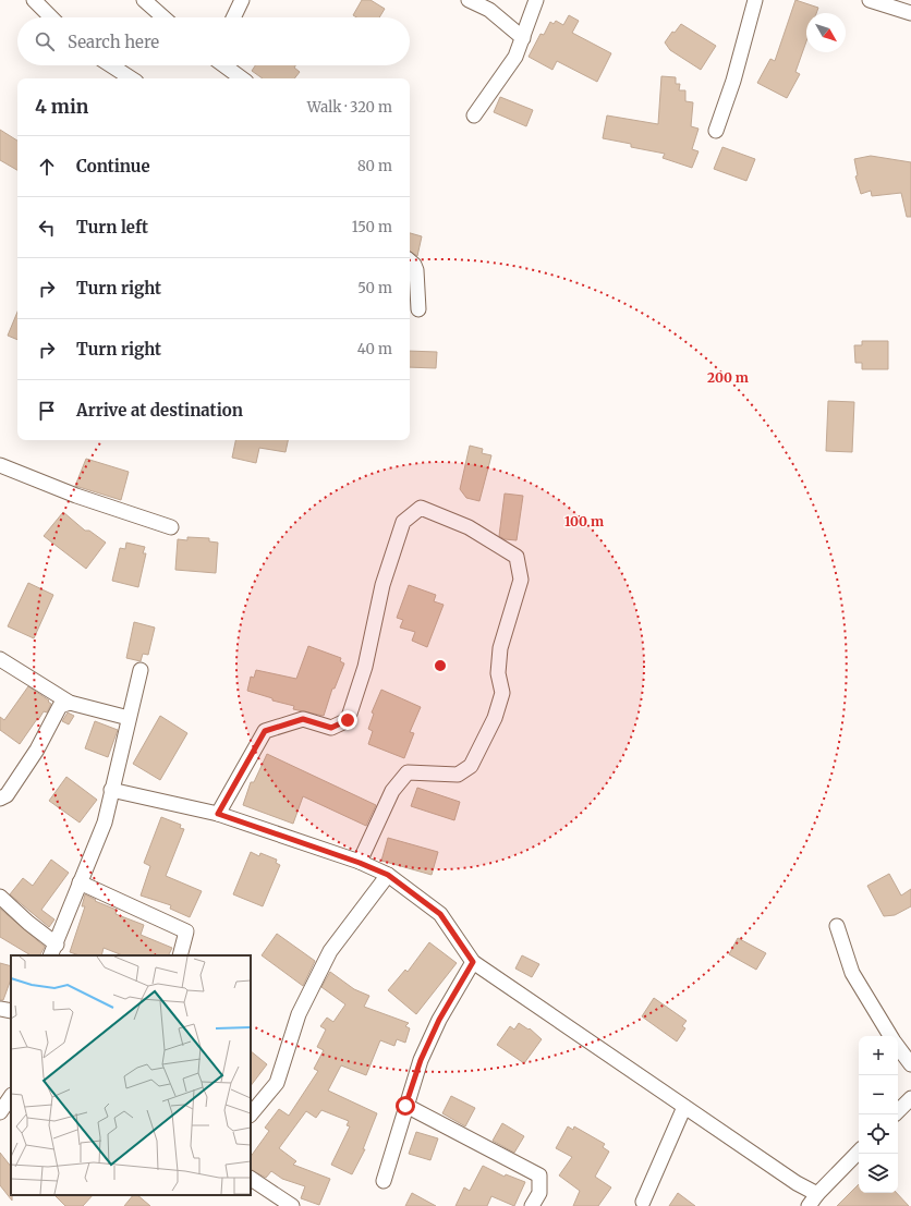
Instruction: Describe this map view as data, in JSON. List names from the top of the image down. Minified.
{"north":"bottom right","page":{"search":"Search here","heading":["4 min","Walk · 320 m"],"list":[["Continue","80 m"],["Turn left","150 m"],["Turn right","50 m"],["Turn right","40 m"],"Arrive at destination"],"map_buttons":["+","−"]},"rings":["200 m","100 m"]}
